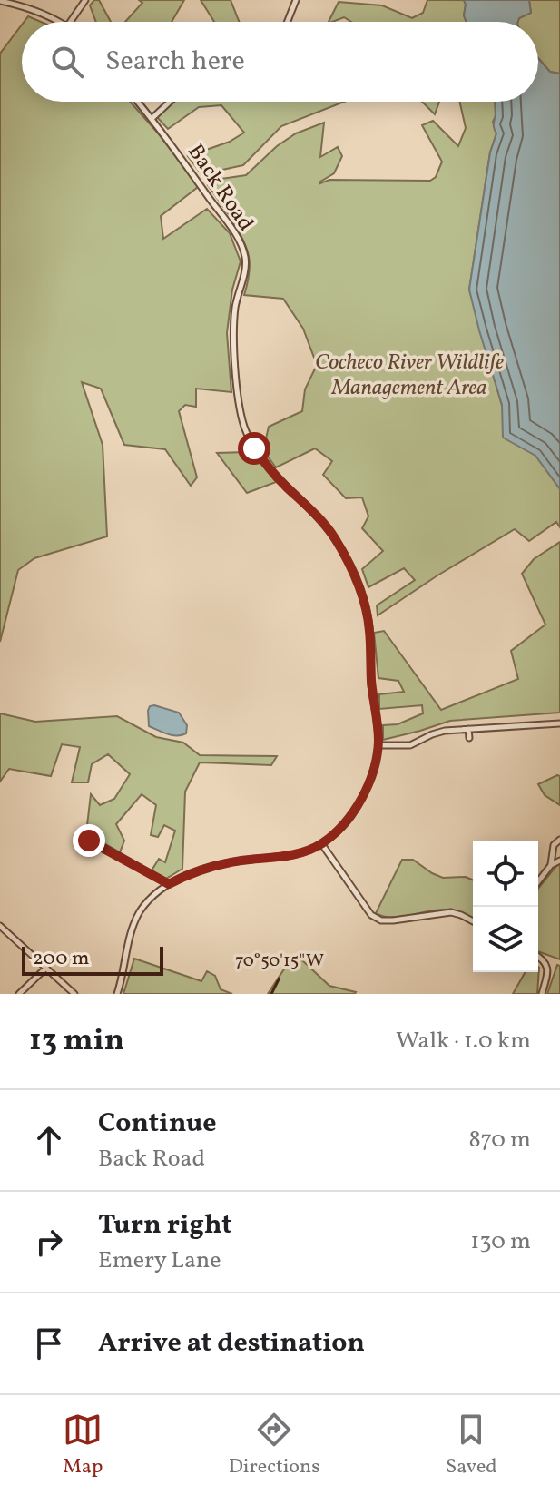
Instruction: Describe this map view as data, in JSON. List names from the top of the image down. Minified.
{"streets":{"street":["Back Road"]},"parks":["Cocheco River Wildlife Management Area"],"scale_bar":"200 m","page":{"search":"Search here","scale":"200 m","heading":["13 min","Walk · 1.0 km"],"list":[["Continue","Back Road","870 m"],["Turn right","Emery Lane","130 m"],"Arrive at destination"],"nav":["Map","Directions","Saved"]},"coordinates":["70°50'15\"W"]}
